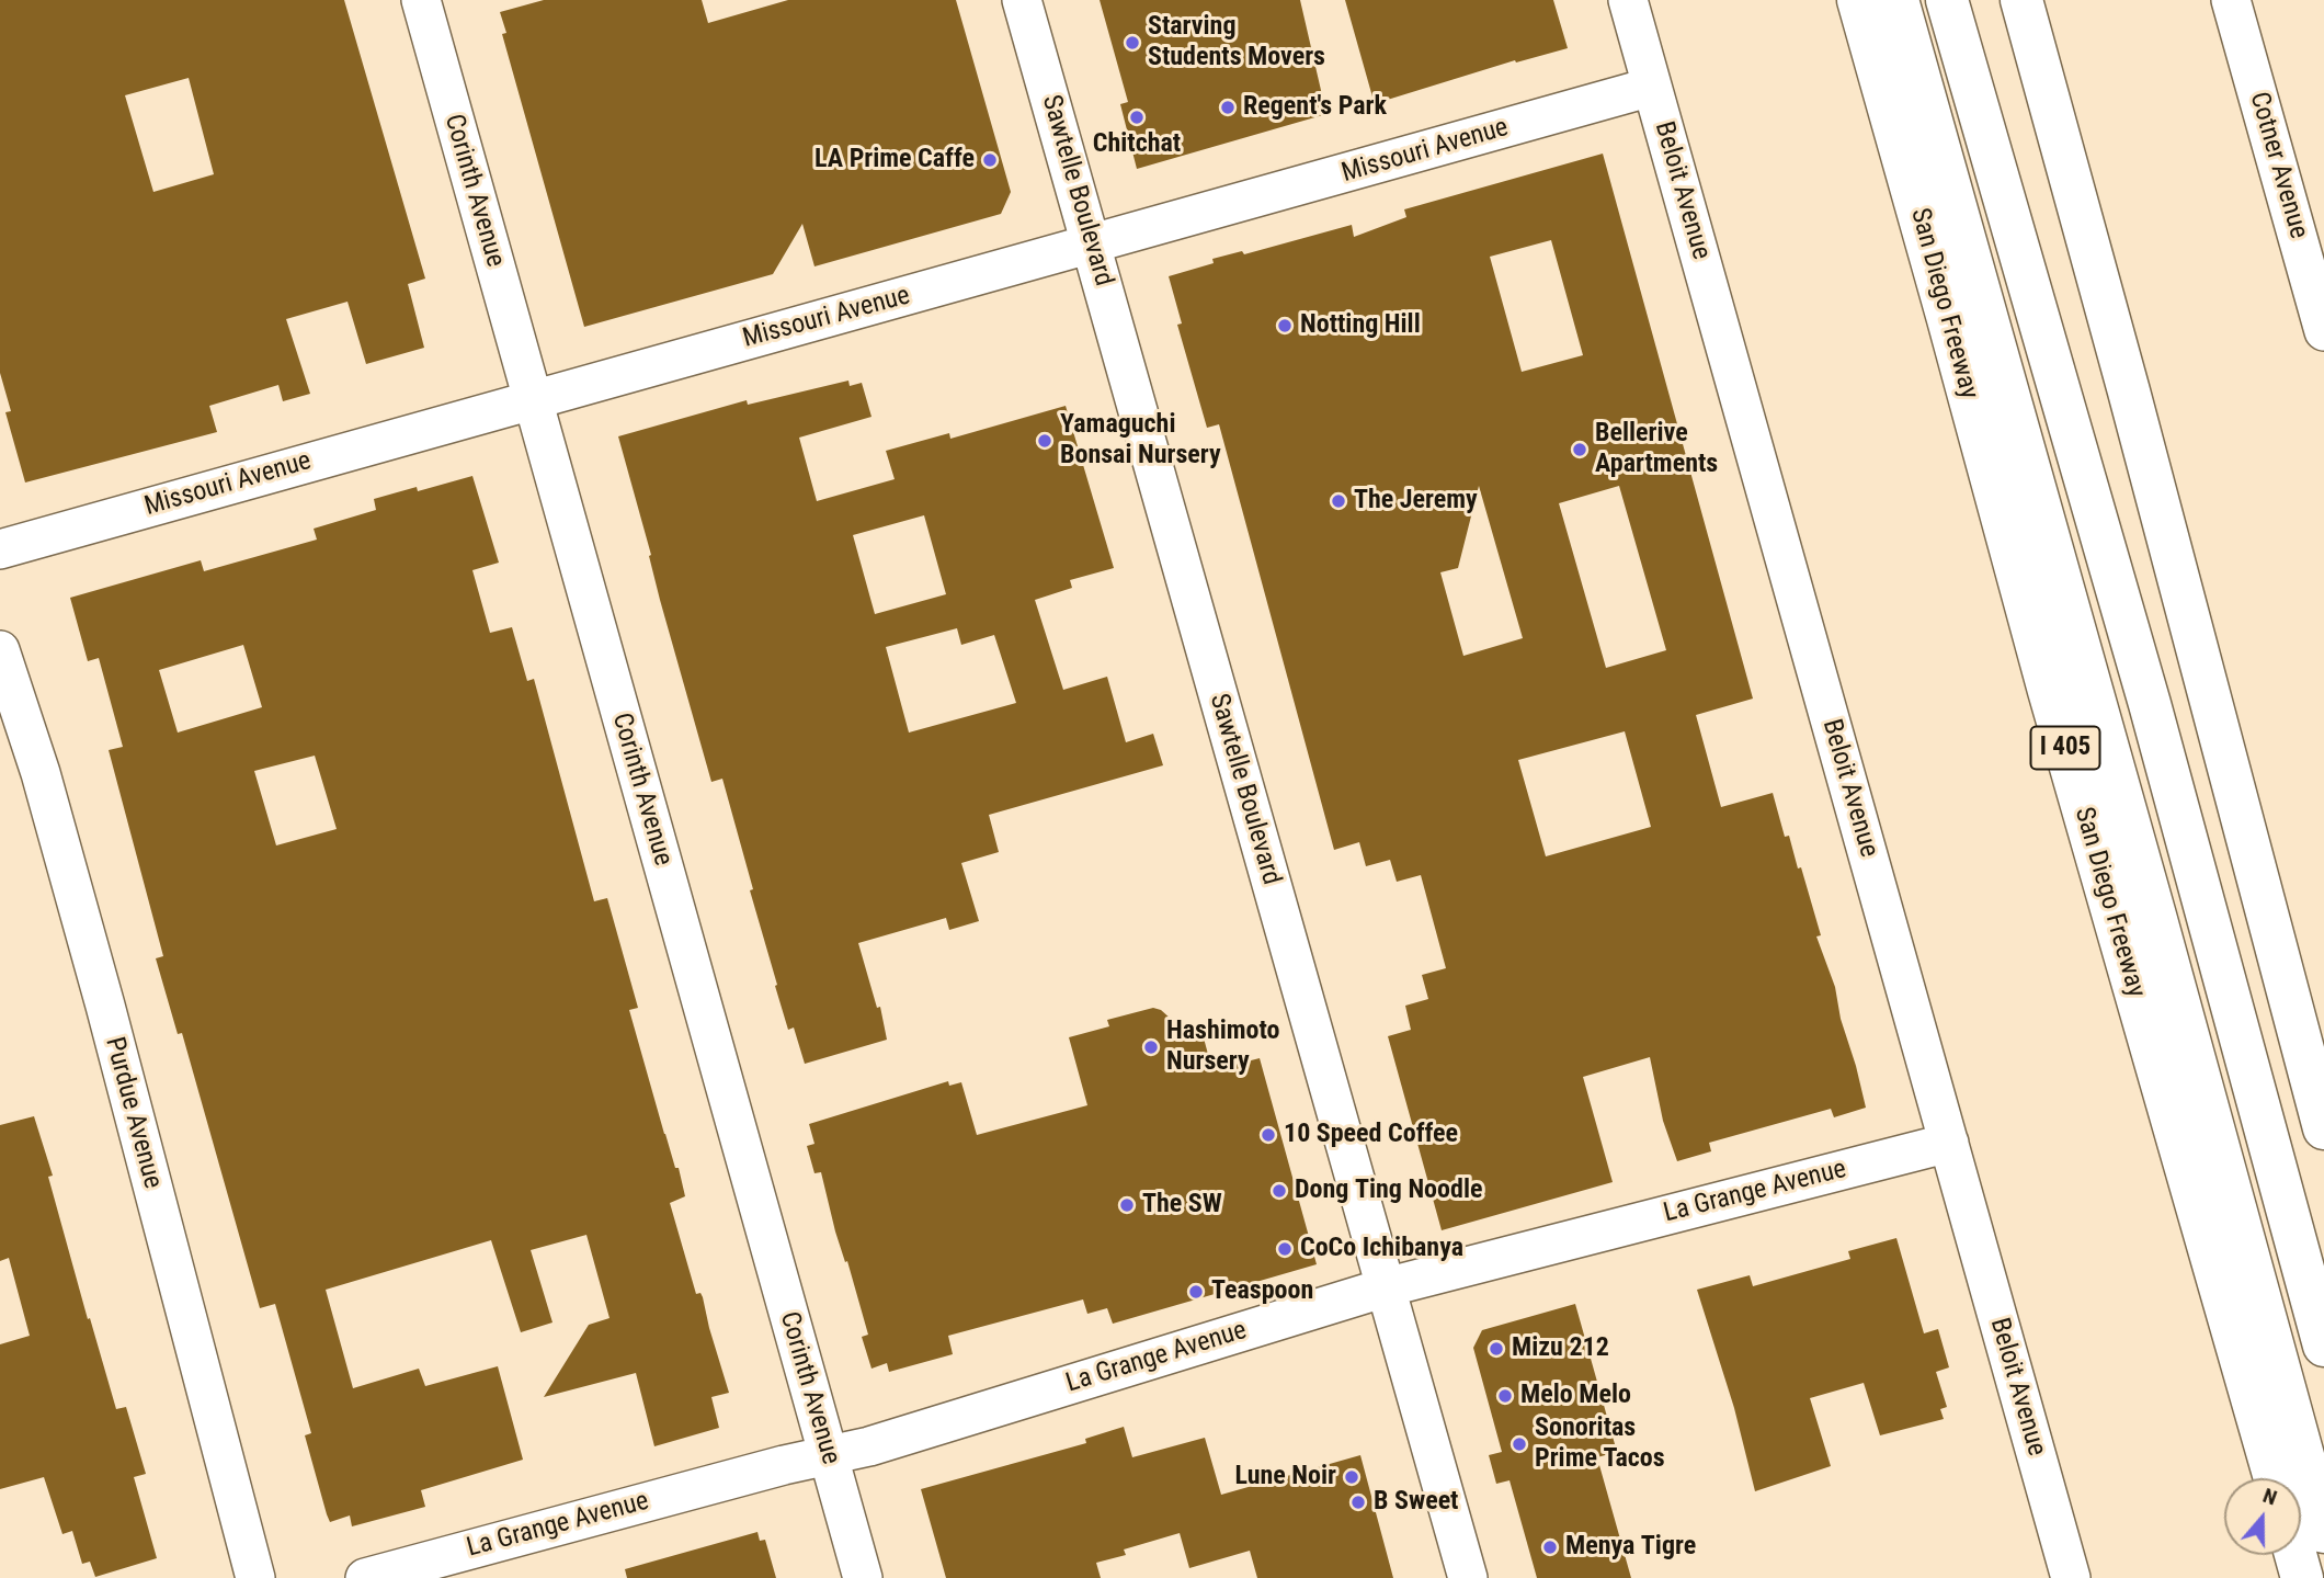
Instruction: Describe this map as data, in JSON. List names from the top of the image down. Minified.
{"streets":{"highway":["San Diego Freeway","I 405"],"street":["Missouri Avenue","Cotner Avenue","Corinth Avenue","Sawtelle Boulevard","Beloit Avenue","Purdue Avenue","La Grange Avenue"]},"crossings":[["Missouri Avenue","Corinth Avenue"],["Missouri Avenue","Sawtelle Boulevard"],["Missouri Avenue","Beloit Avenue"],["Corinth Avenue","La Grange Avenue"],["Sawtelle Boulevard","La Grange Avenue"],["Beloit Avenue","La Grange Avenue"]],"places":["Starving Students Movers","Regent's Park","Chitchat","LA Prime Caffe","Notting Hill","Yamaguchi Bonsai Nursery","Bellerive Apartments","The Jeremy","Hashimoto Nursery","10 Speed Coffee","Dong Ting Noodle","The SW","CoCo Ichibanya","Teaspoon","Mizu 212","Melo Melo","Sonoritas Prime Tacos","Lune Noir","B Sweet","Menya Tigre"],"north":"top"}
